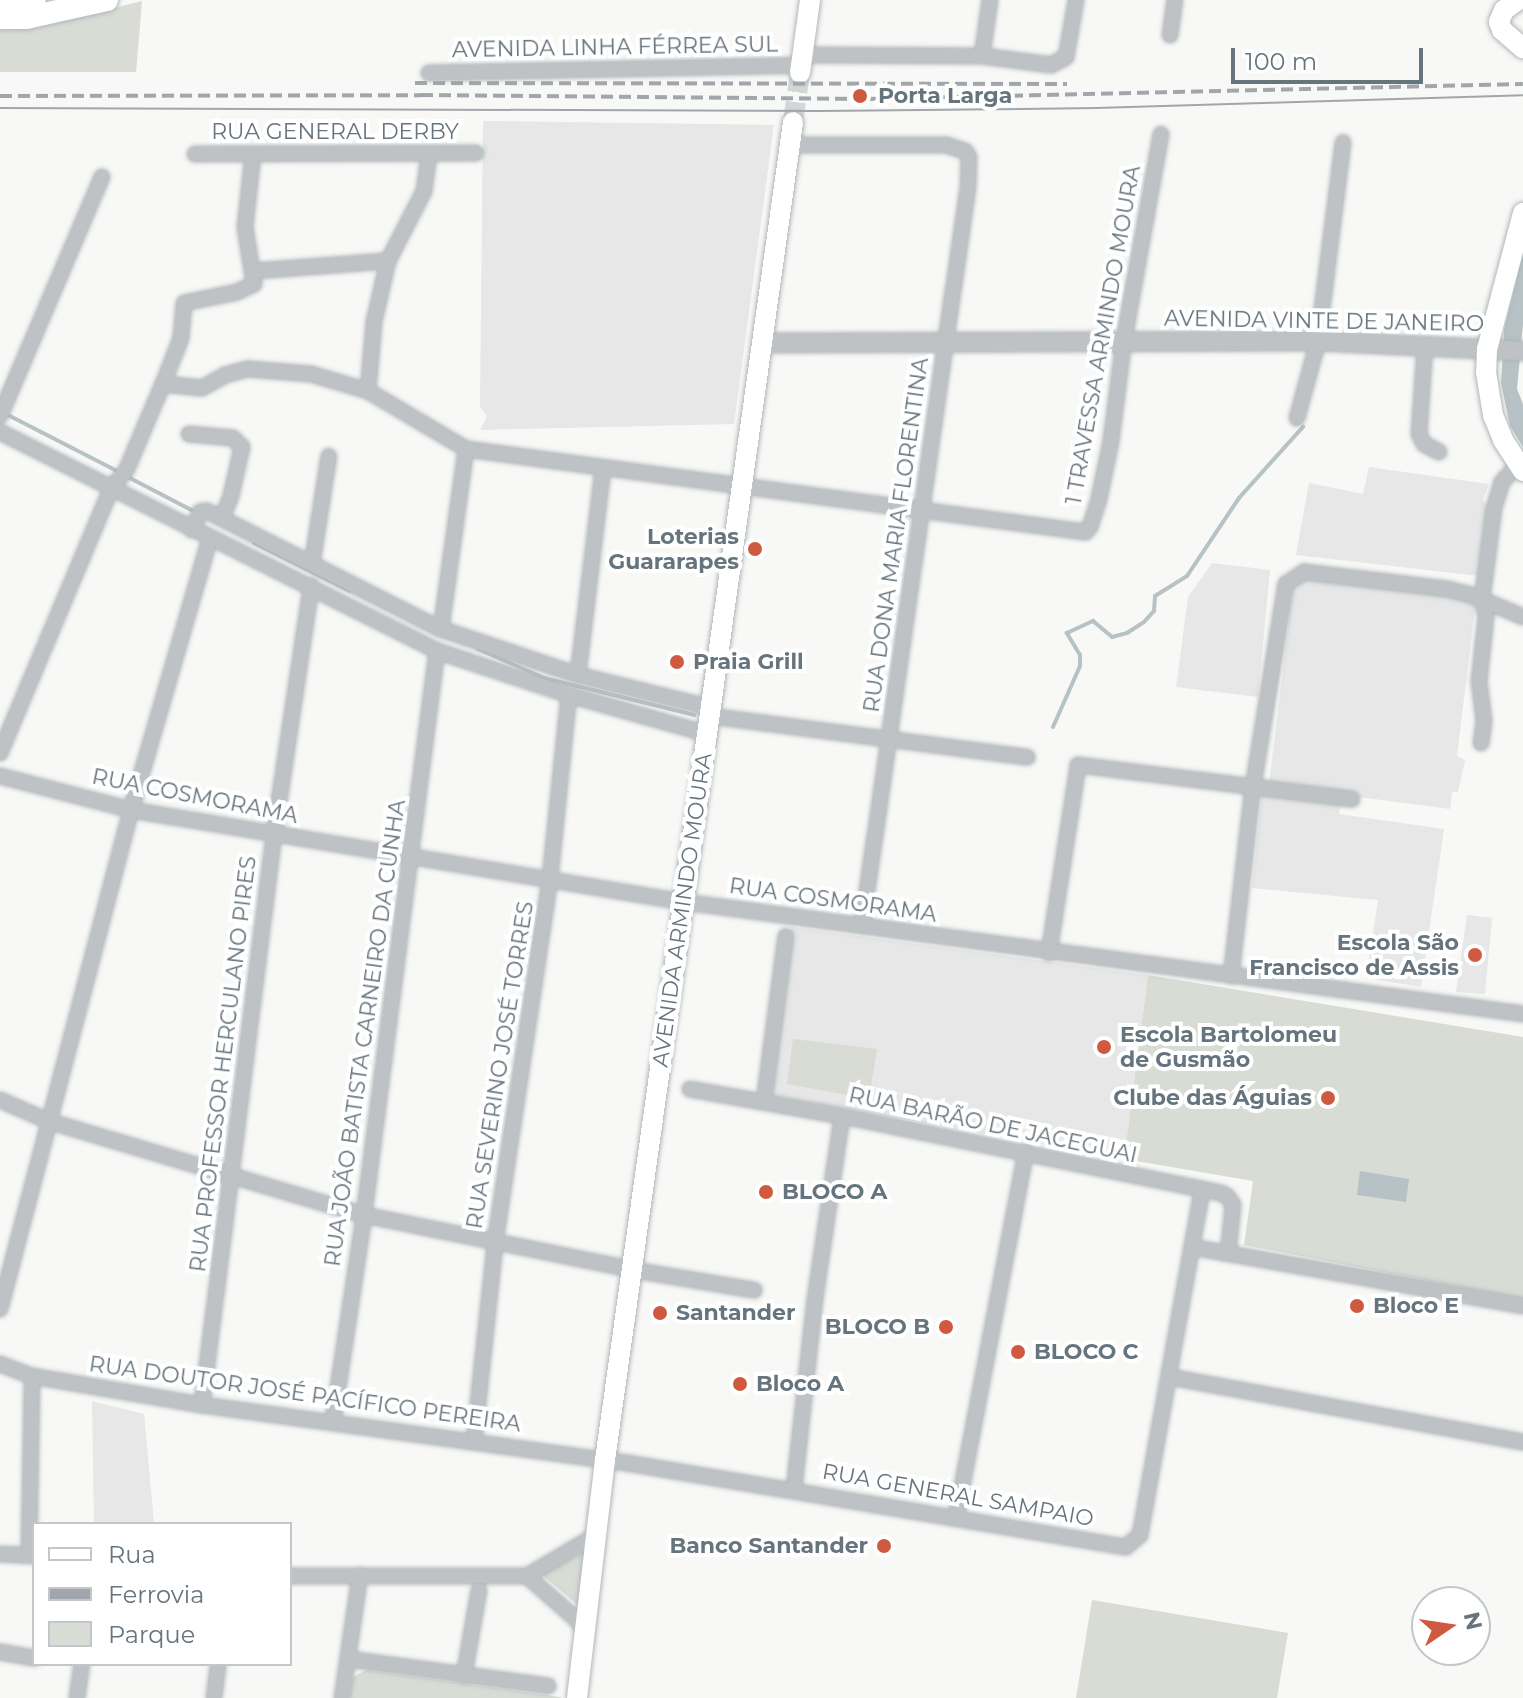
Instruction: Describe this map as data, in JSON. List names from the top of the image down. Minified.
{"streets":{"main road":["AVENIDA ARMINDO MOURA"],"street":["AVENIDA LINHA FÉRREA SUL","RUA GENERAL DERBY","AVENIDA VINTE DE JANEIRO","1 TRAVESSA ARMINDO MOURA","RUA DONA MARIA FLORENTINA","RUA COSMORAMA","RUA JOÃO BATISTA CARNEIRO DA CUNHA","RUA PROFESSOR HERCULANO PIRES","RUA SEVERINO JOSÉ TORRES","RUA BARÃO DE JACEGUAI","RUA DOUTOR JOSÉ PACÍFICO PEREIRA","RUA GENERAL SAMPAIO"]},"crossings":[["AVENIDA VINTE DE JANEIRO","1 TRAVESSA ARMINDO MOURA"],["AVENIDA VINTE DE JANEIRO","RUA DONA MARIA FLORENTINA"],["AVENIDA VINTE DE JANEIRO","AVENIDA ARMINDO MOURA"],["1 TRAVESSA ARMINDO MOURA","RUA DONA MARIA FLORENTINA"],["1 TRAVESSA ARMINDO MOURA","AVENIDA ARMINDO MOURA"],["RUA DONA MARIA FLORENTINA","RUA COSMORAMA"],["RUA DONA MARIA FLORENTINA","AVENIDA ARMINDO MOURA"],["RUA COSMORAMA","AVENIDA ARMINDO MOURA"],["RUA COSMORAMA","RUA JOÃO BATISTA CARNEIRO DA CUNHA"],["RUA COSMORAMA","RUA PROFESSOR HERCULANO PIRES"],["RUA COSMORAMA","RUA SEVERINO JOSÉ TORRES"],["AVENIDA ARMINDO MOURA","RUA DOUTOR JOSÉ PACÍFICO PEREIRA"],["AVENIDA ARMINDO MOURA","RUA GENERAL SAMPAIO"],["RUA JOÃO BATISTA CARNEIRO DA CUNHA","RUA DOUTOR JOSÉ PACÍFICO PEREIRA"],["RUA PROFESSOR HERCULANO PIRES","RUA DOUTOR JOSÉ PACÍFICO PEREIRA"],["RUA SEVERINO JOSÉ TORRES","RUA DOUTOR JOSÉ PACÍFICO PEREIRA"],["RUA BARÃO DE JACEGUAI","RUA GENERAL SAMPAIO"],["RUA DOUTOR JOSÉ PACÍFICO PEREIRA","RUA GENERAL SAMPAIO"]],"places":["Porta Larga","Loterias Guararapes","Praia Grill","Escola São Francisco de Assis","Escola Bartolomeu de Gusmão","Clube das Águias","BLOCO A","Bloco E","Santander","BLOCO B","BLOCO C","Bloco A","Banco Santander"],"legend":["Rua","Ferrovia","Parque"],"scale_bar":"100 m","north":"right"}
